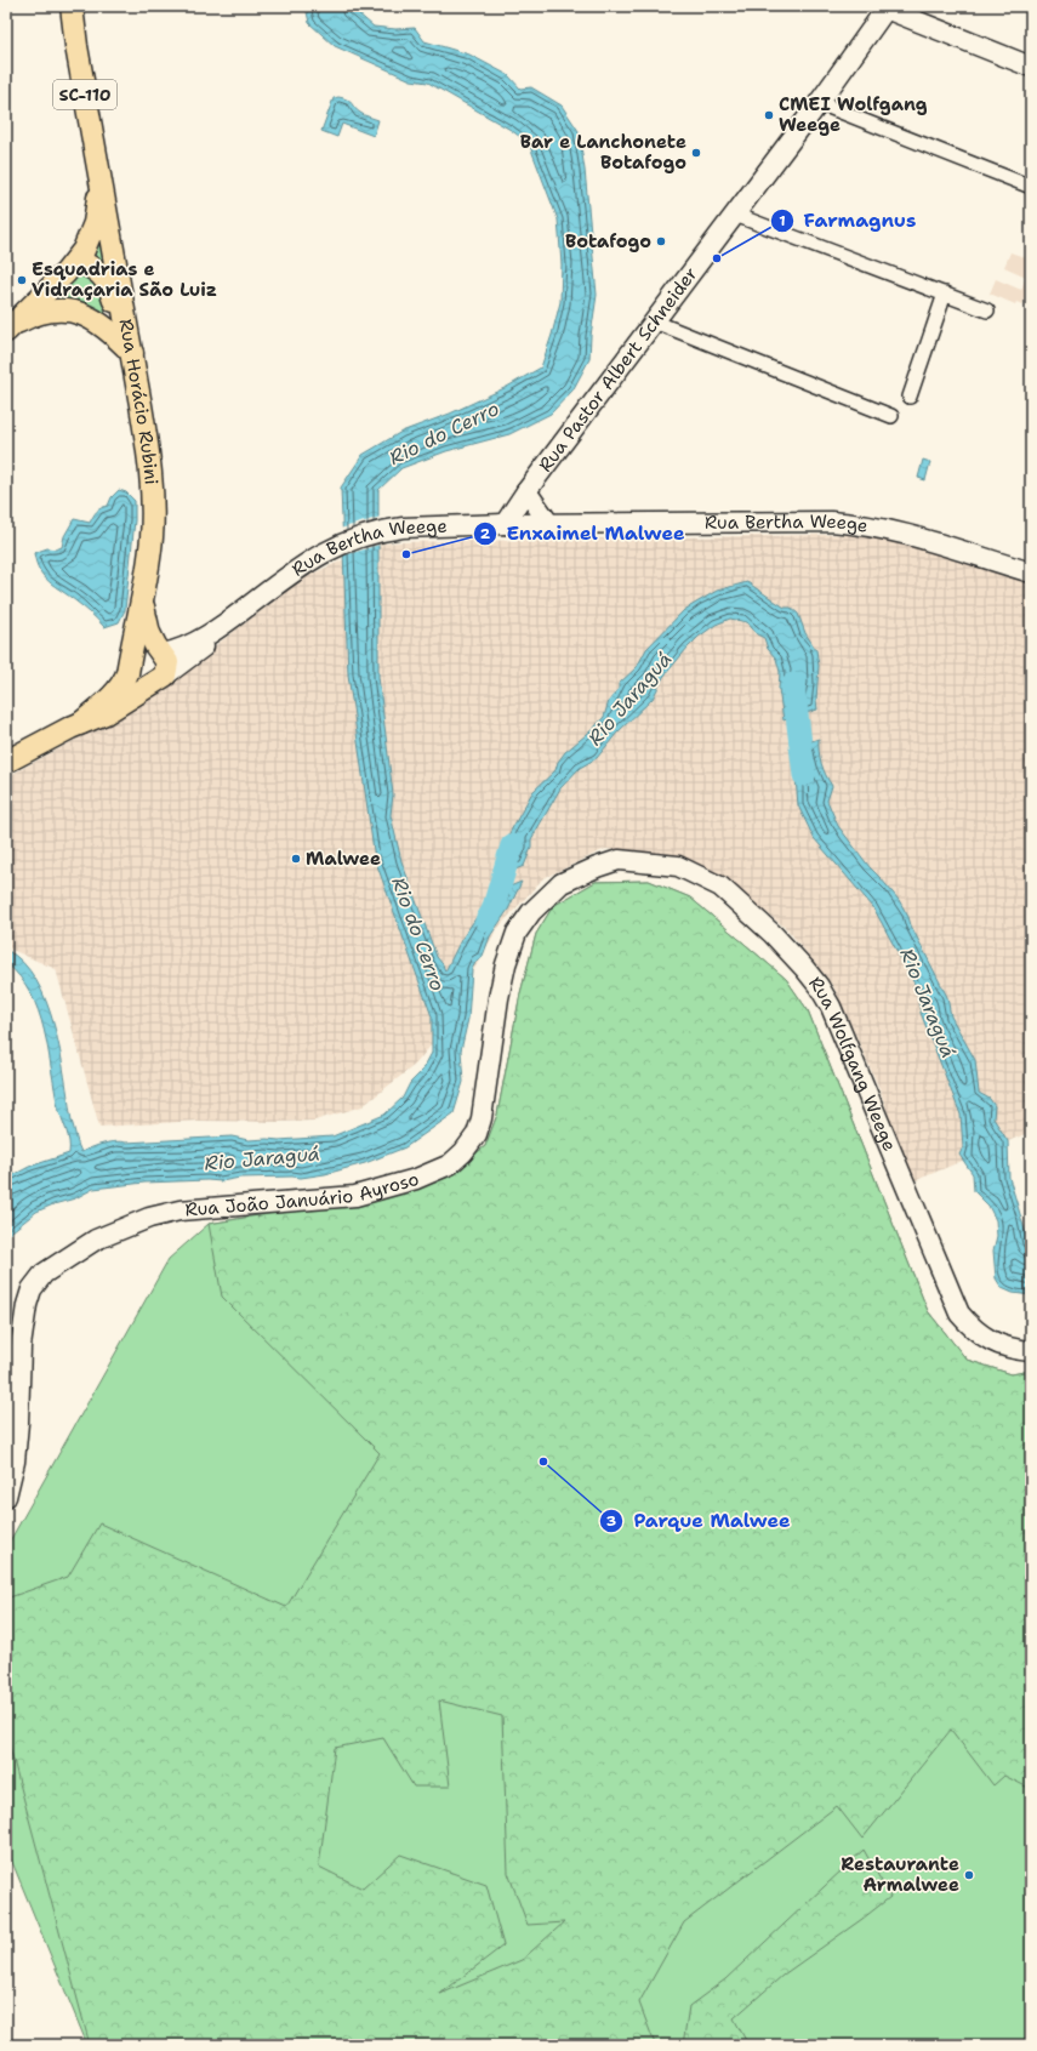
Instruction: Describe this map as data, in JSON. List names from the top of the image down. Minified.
{"streets":{"main road":["SC-110","Rua Pastor Albert Schneider","Rua Horácio Rubini","Rua Bertha Weege","Rua Wolfgang Weege","Rua João Januário Ayroso"]},"crossings":[["Rua Pastor Albert Schneider","Rua Bertha Weege"],["Rua Horácio Rubini","Rua Bertha Weege"],["Rua Wolfgang Weege","Rua João Januário Ayroso"]],"water":["Rio do Cerro","Rio Jaraguá"],"places":["CMEI Wolfgang Weege","Bar e Lanchonete Botafogo","Botafogo","Farmagnus","Esquadrias e Vidraçaria São Luiz","Enxaimel Malwee","Malwee","Parque Malwee","Restaurante Armalwee"]}
